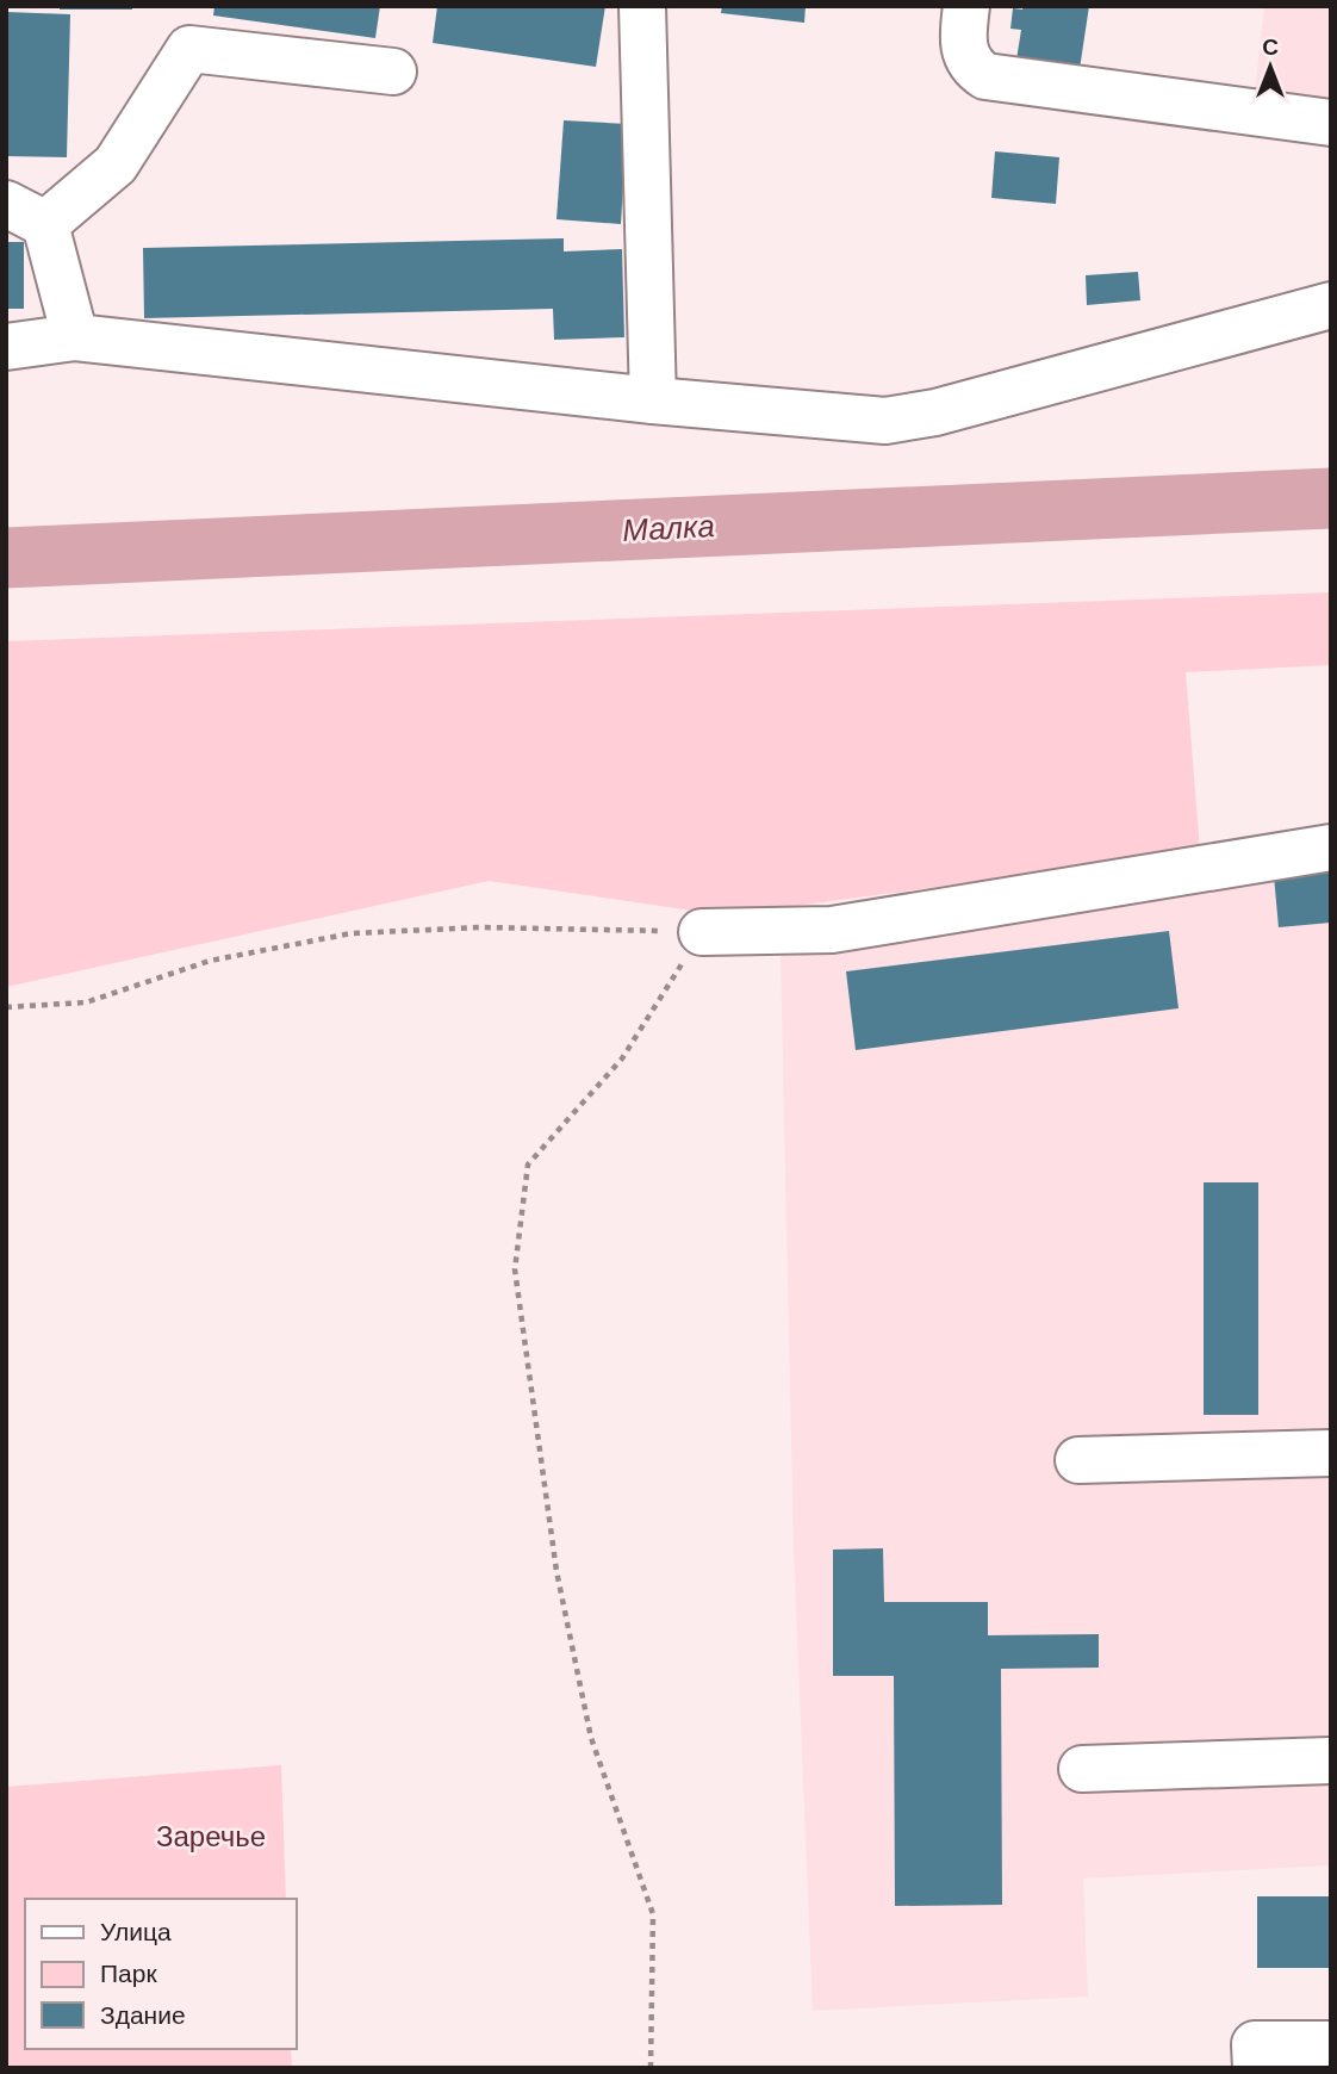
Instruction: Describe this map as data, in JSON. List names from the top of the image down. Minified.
{"water":["Малка"],"parks":["Заречье"],"legend":["Улица","Парк","Здание"],"north":"top"}
